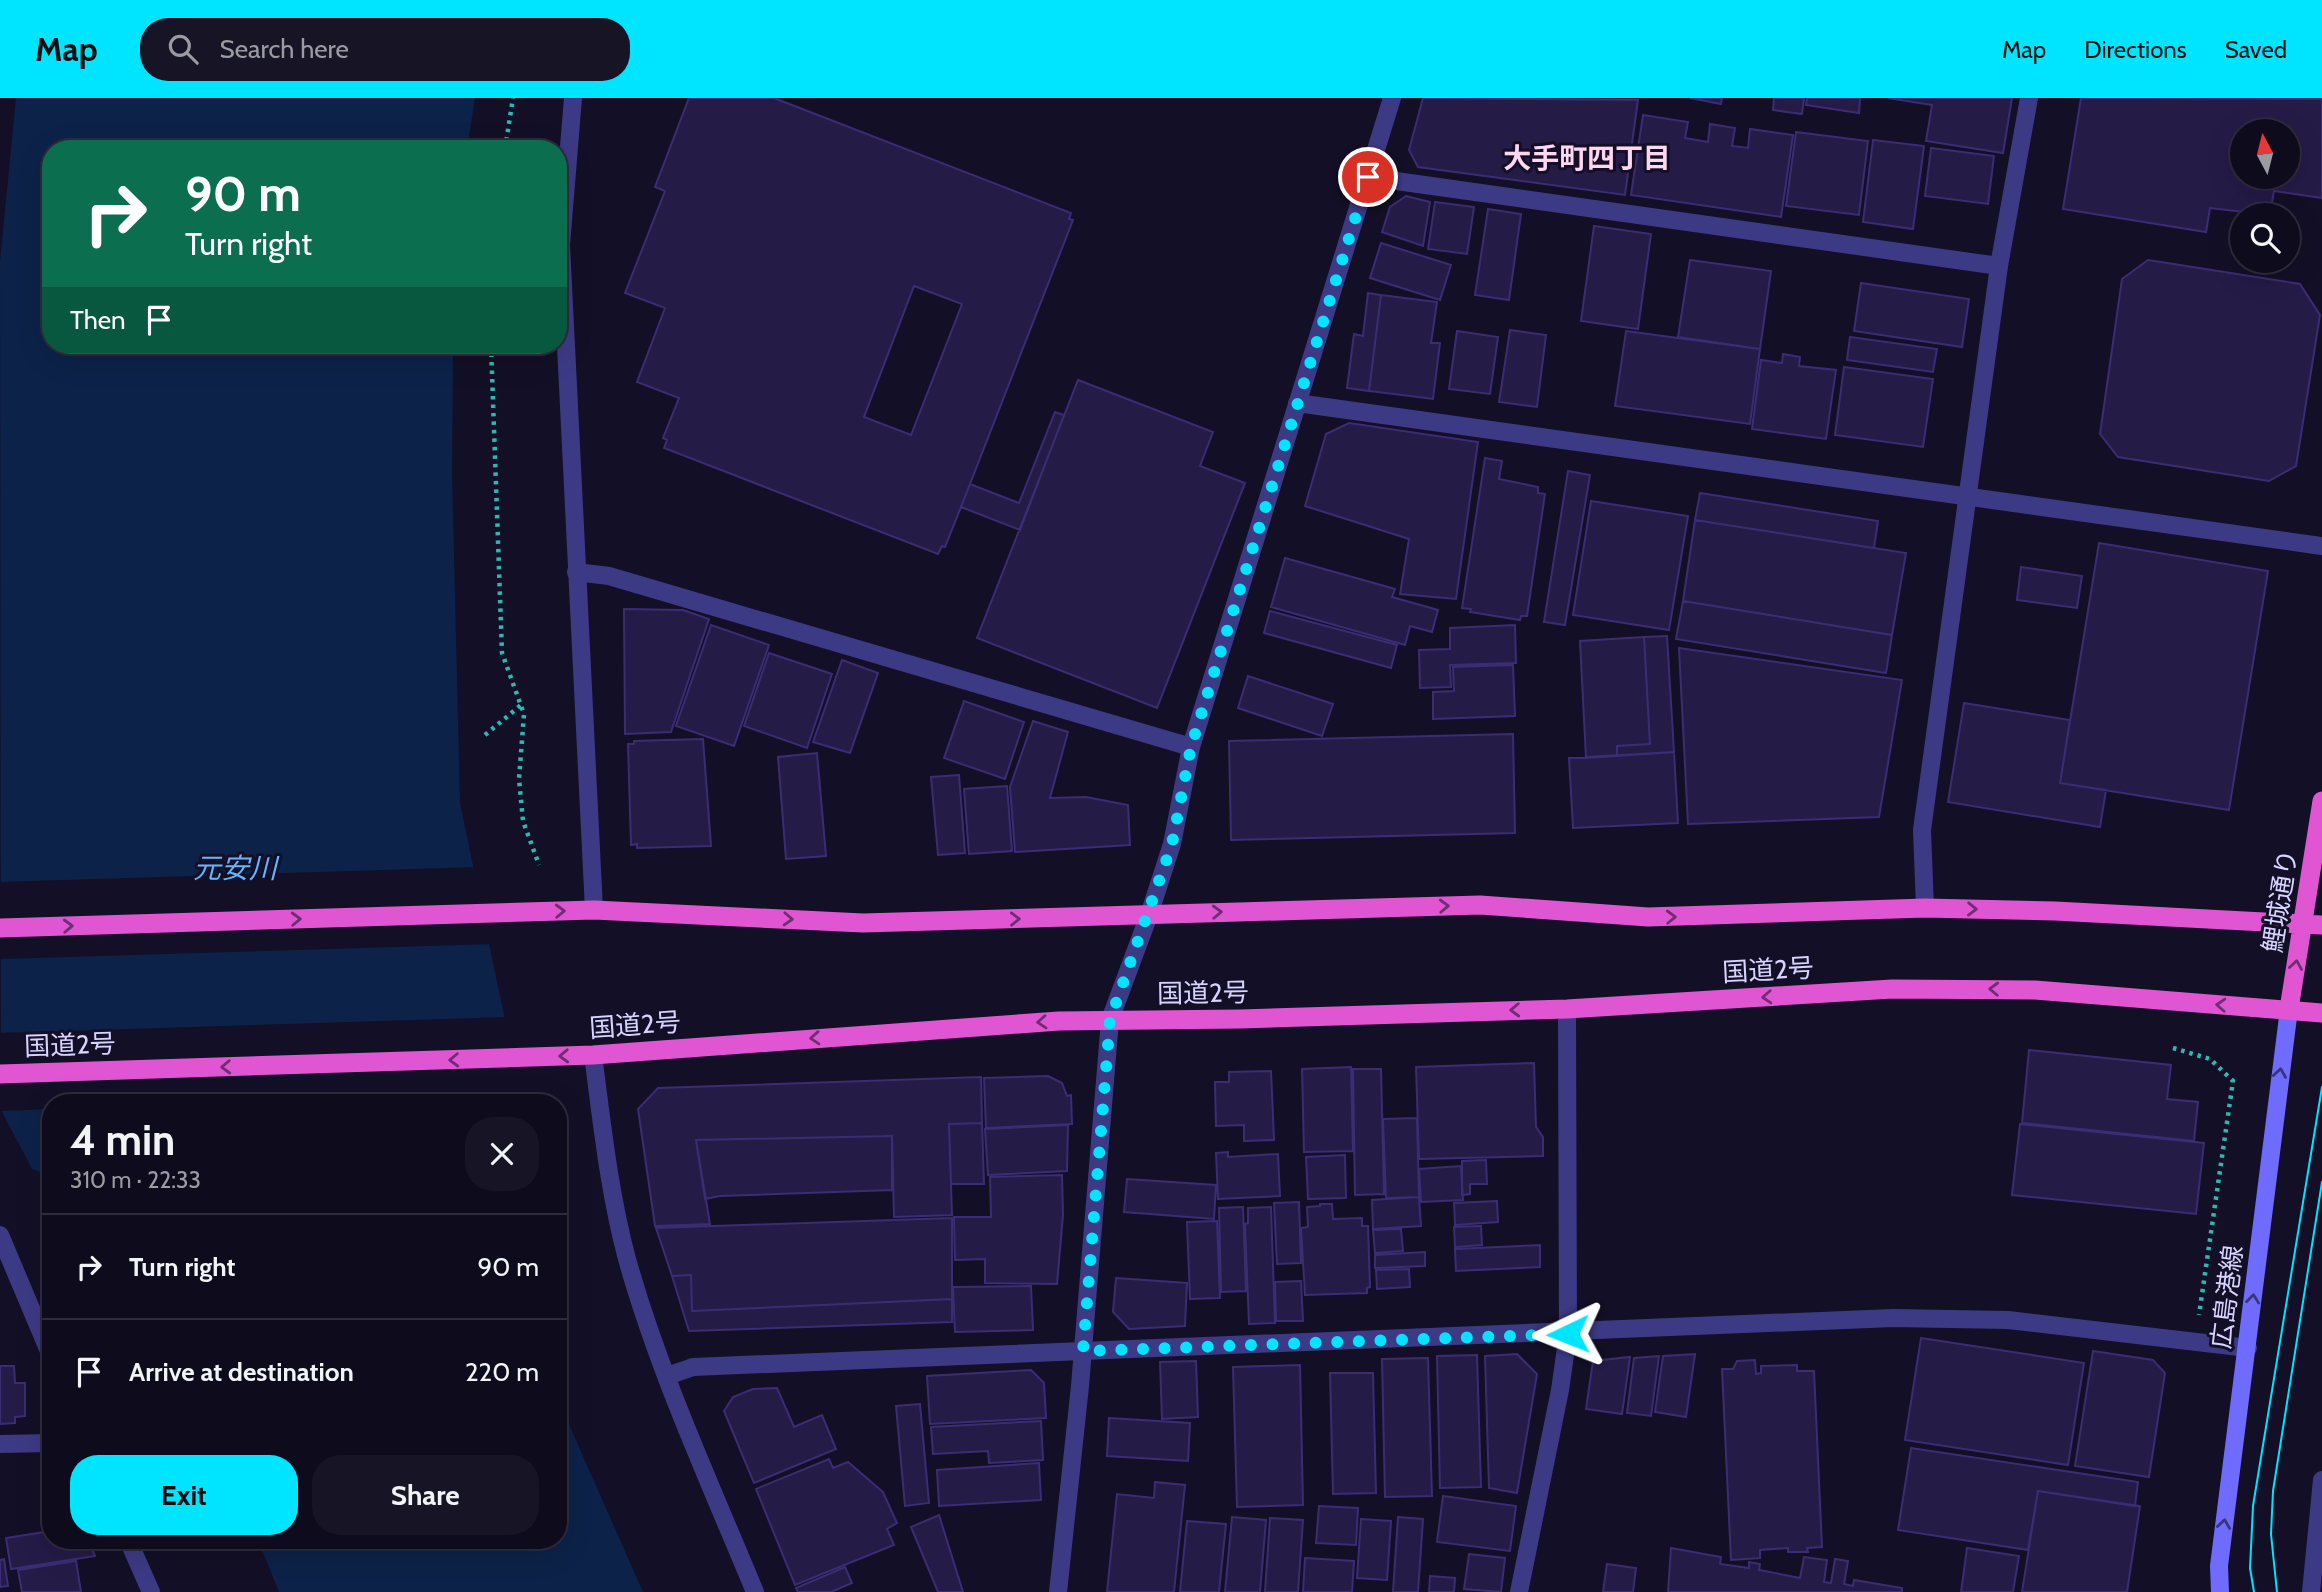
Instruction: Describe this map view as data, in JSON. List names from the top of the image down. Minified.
{"streets":{"highway":["鯉城通り","国道2号"],"main road":["広島港線"]},"crossings":[["鯉城通り","国道2号"],["鯉城通り","広島港線"],["国道2号","広島港線"]],"one_way":["鯉城通り","広島港線"],"districts":["大手町四丁目"],"water":["元安川"],"north":"top","page":{"header":"Map","search":"Search here","nav":["Map","Directions","Saved"],"turn":["90 m","Turn right"],"then":"Then","heading":["4 min","310 m · 22:33"],"list":[{"name":"Turn right","value":"90 m"},{"name":"Arrive at destination","value":"220 m"}],"buttons":["Exit","Share"]}}
